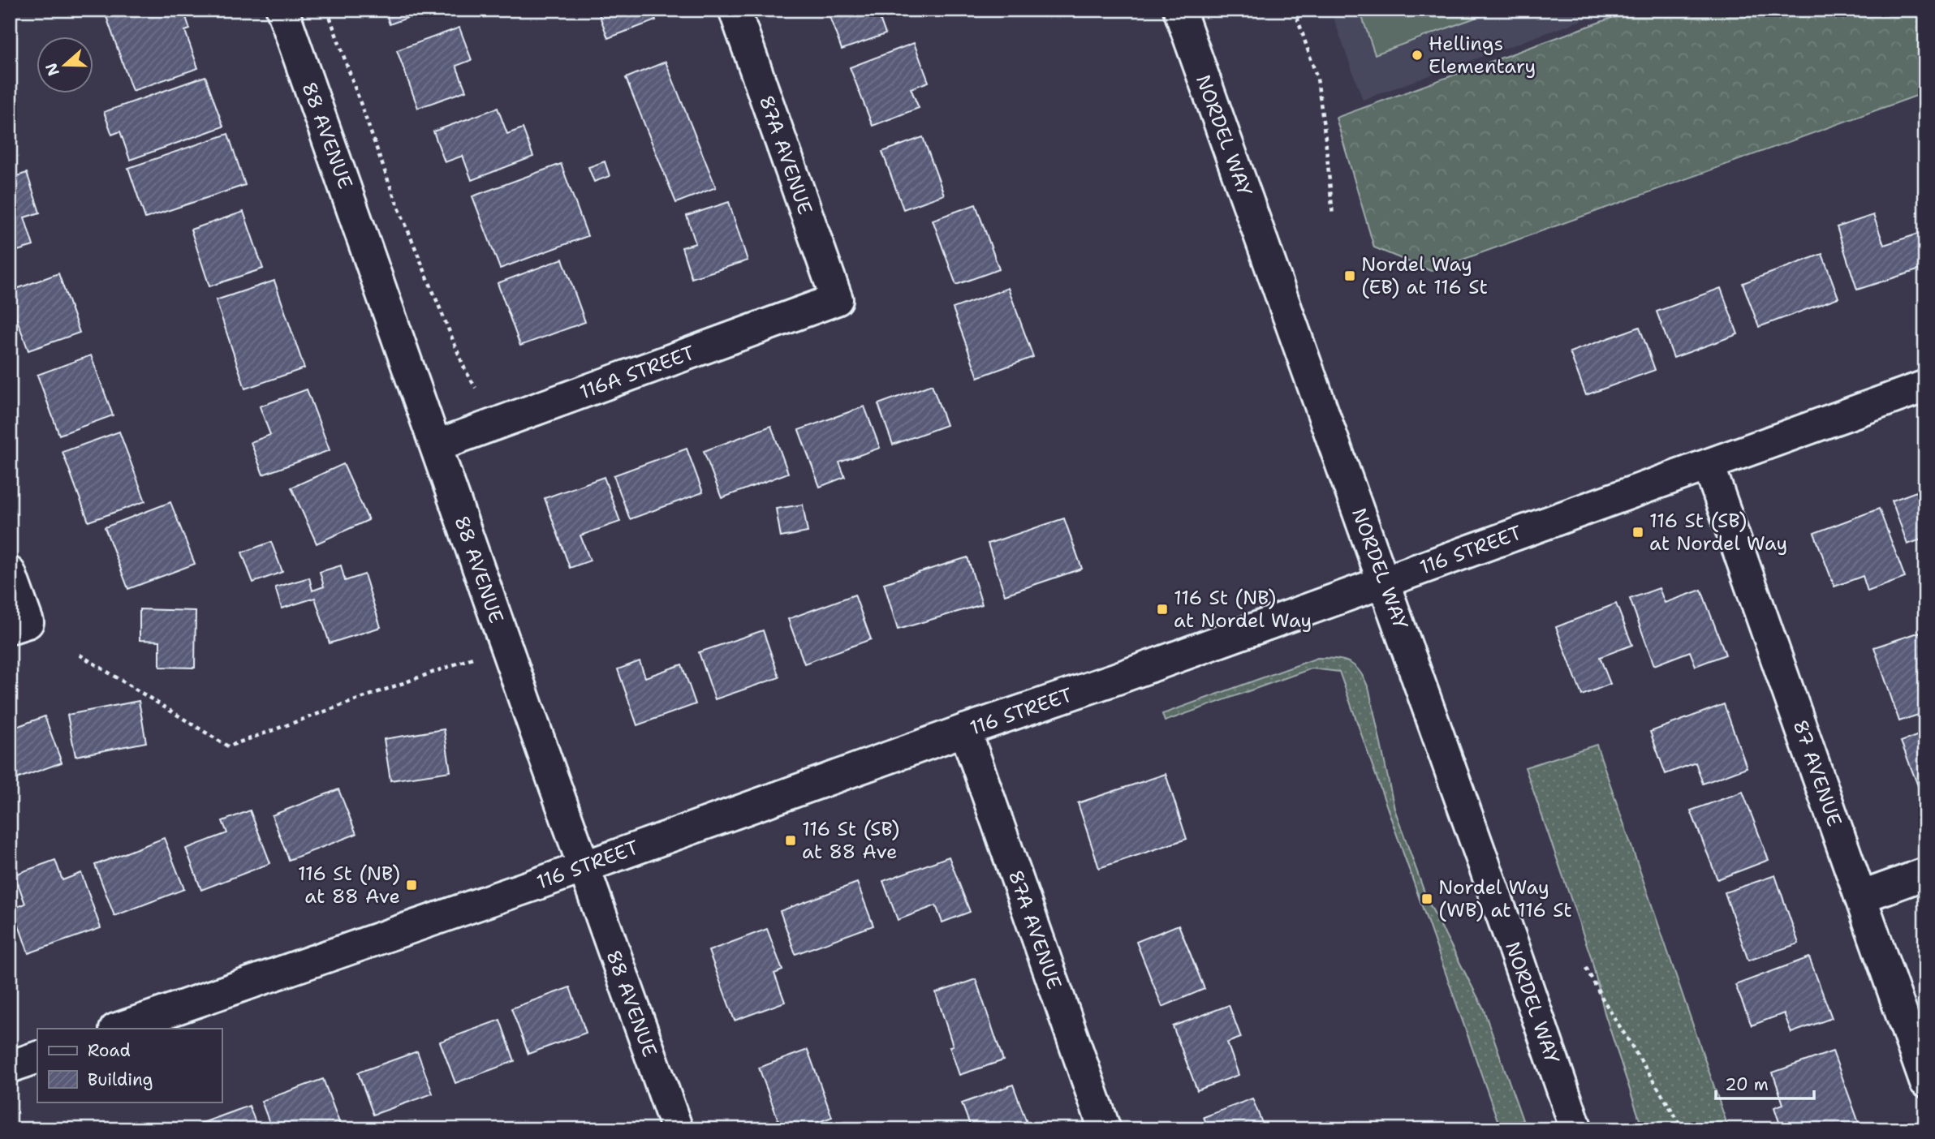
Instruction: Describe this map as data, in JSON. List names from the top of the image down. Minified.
{"streets":{"street":["88 AVENUE","NORDEL WAY","87A AVENUE","116A STREET","116 STREET","87 AVENUE"]},"crossings":[["88 AVENUE","116A STREET"],["88 AVENUE","116 STREET"],["NORDEL WAY","116 STREET"],["87A AVENUE","116A STREET"],["87A AVENUE","116 STREET"],["116 STREET","87 AVENUE"]],"places":{"other":["Hellings Elementary"],"transit":["Nordel Way (EB) at 116 St","116 St (SB) at Nordel Way","116 St (NB) at Nordel Way","116 St (SB) at 88 Ave","116 St (NB) at 88 Ave","Nordel Way (WB) at 116 St"]},"legend":["Road","Building"],"scale_bar":"20 m","north":"left"}
